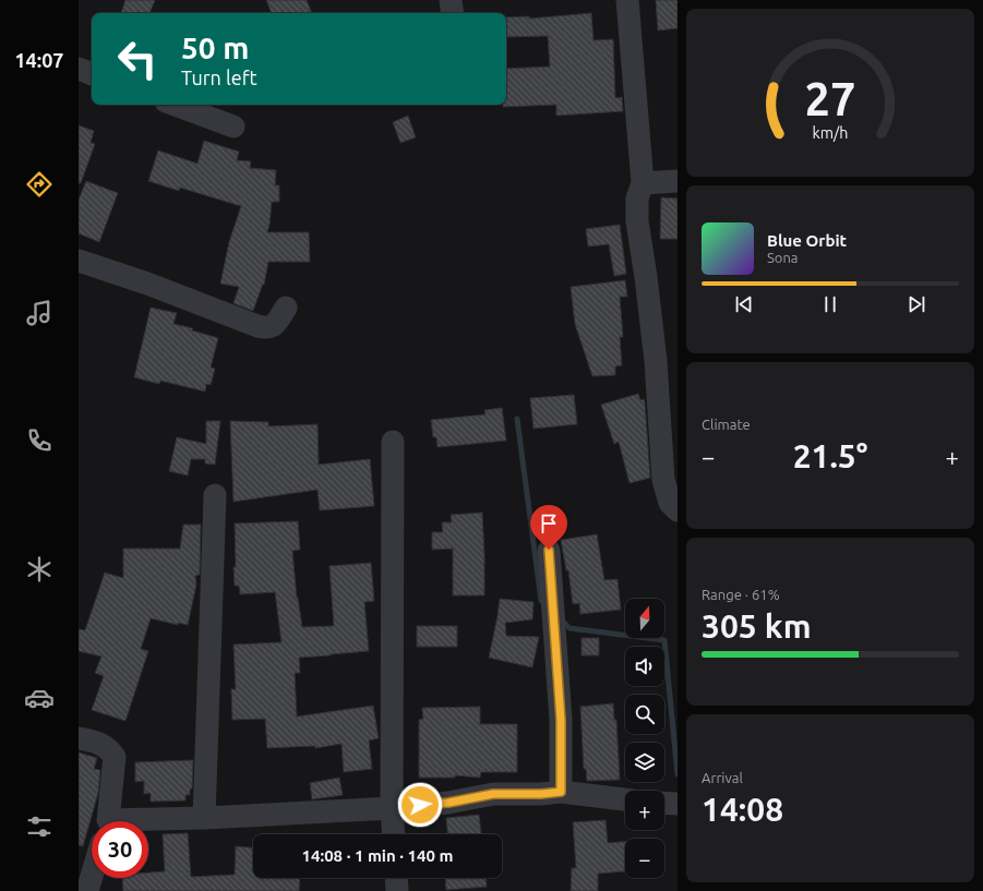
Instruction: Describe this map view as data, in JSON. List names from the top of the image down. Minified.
{"north":"top","page":{"tabs":"14:07","turn":["50 m","Turn left"],"song":["Blue Orbit","Sona"],"tile":["Climate",["Range · 61%","305 km"],["Arrival","14:08"]],"heat":["−","21.5°","+"],"map_buttons":["+","−"],"limit":"30","trip":"14:08 · 1 min · 140 m","gauge":["27","km/h"]}}
